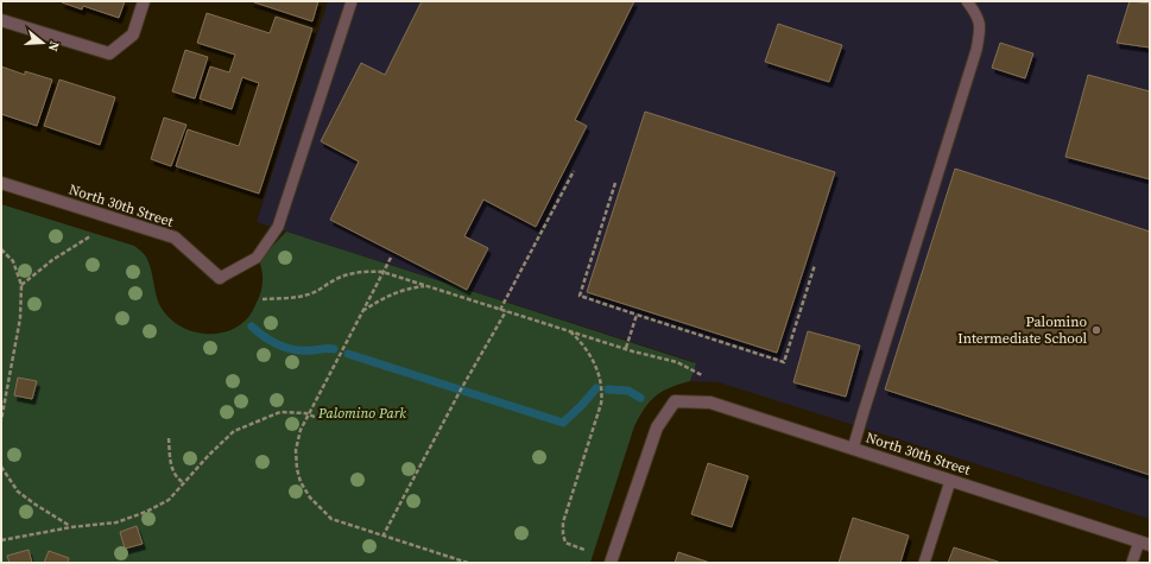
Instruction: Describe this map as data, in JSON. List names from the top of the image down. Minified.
{"streets":{"street":["North 30th Street"]},"parks":["Palomino Park"],"places":["Palomino Intermediate School"],"north":"right"}
